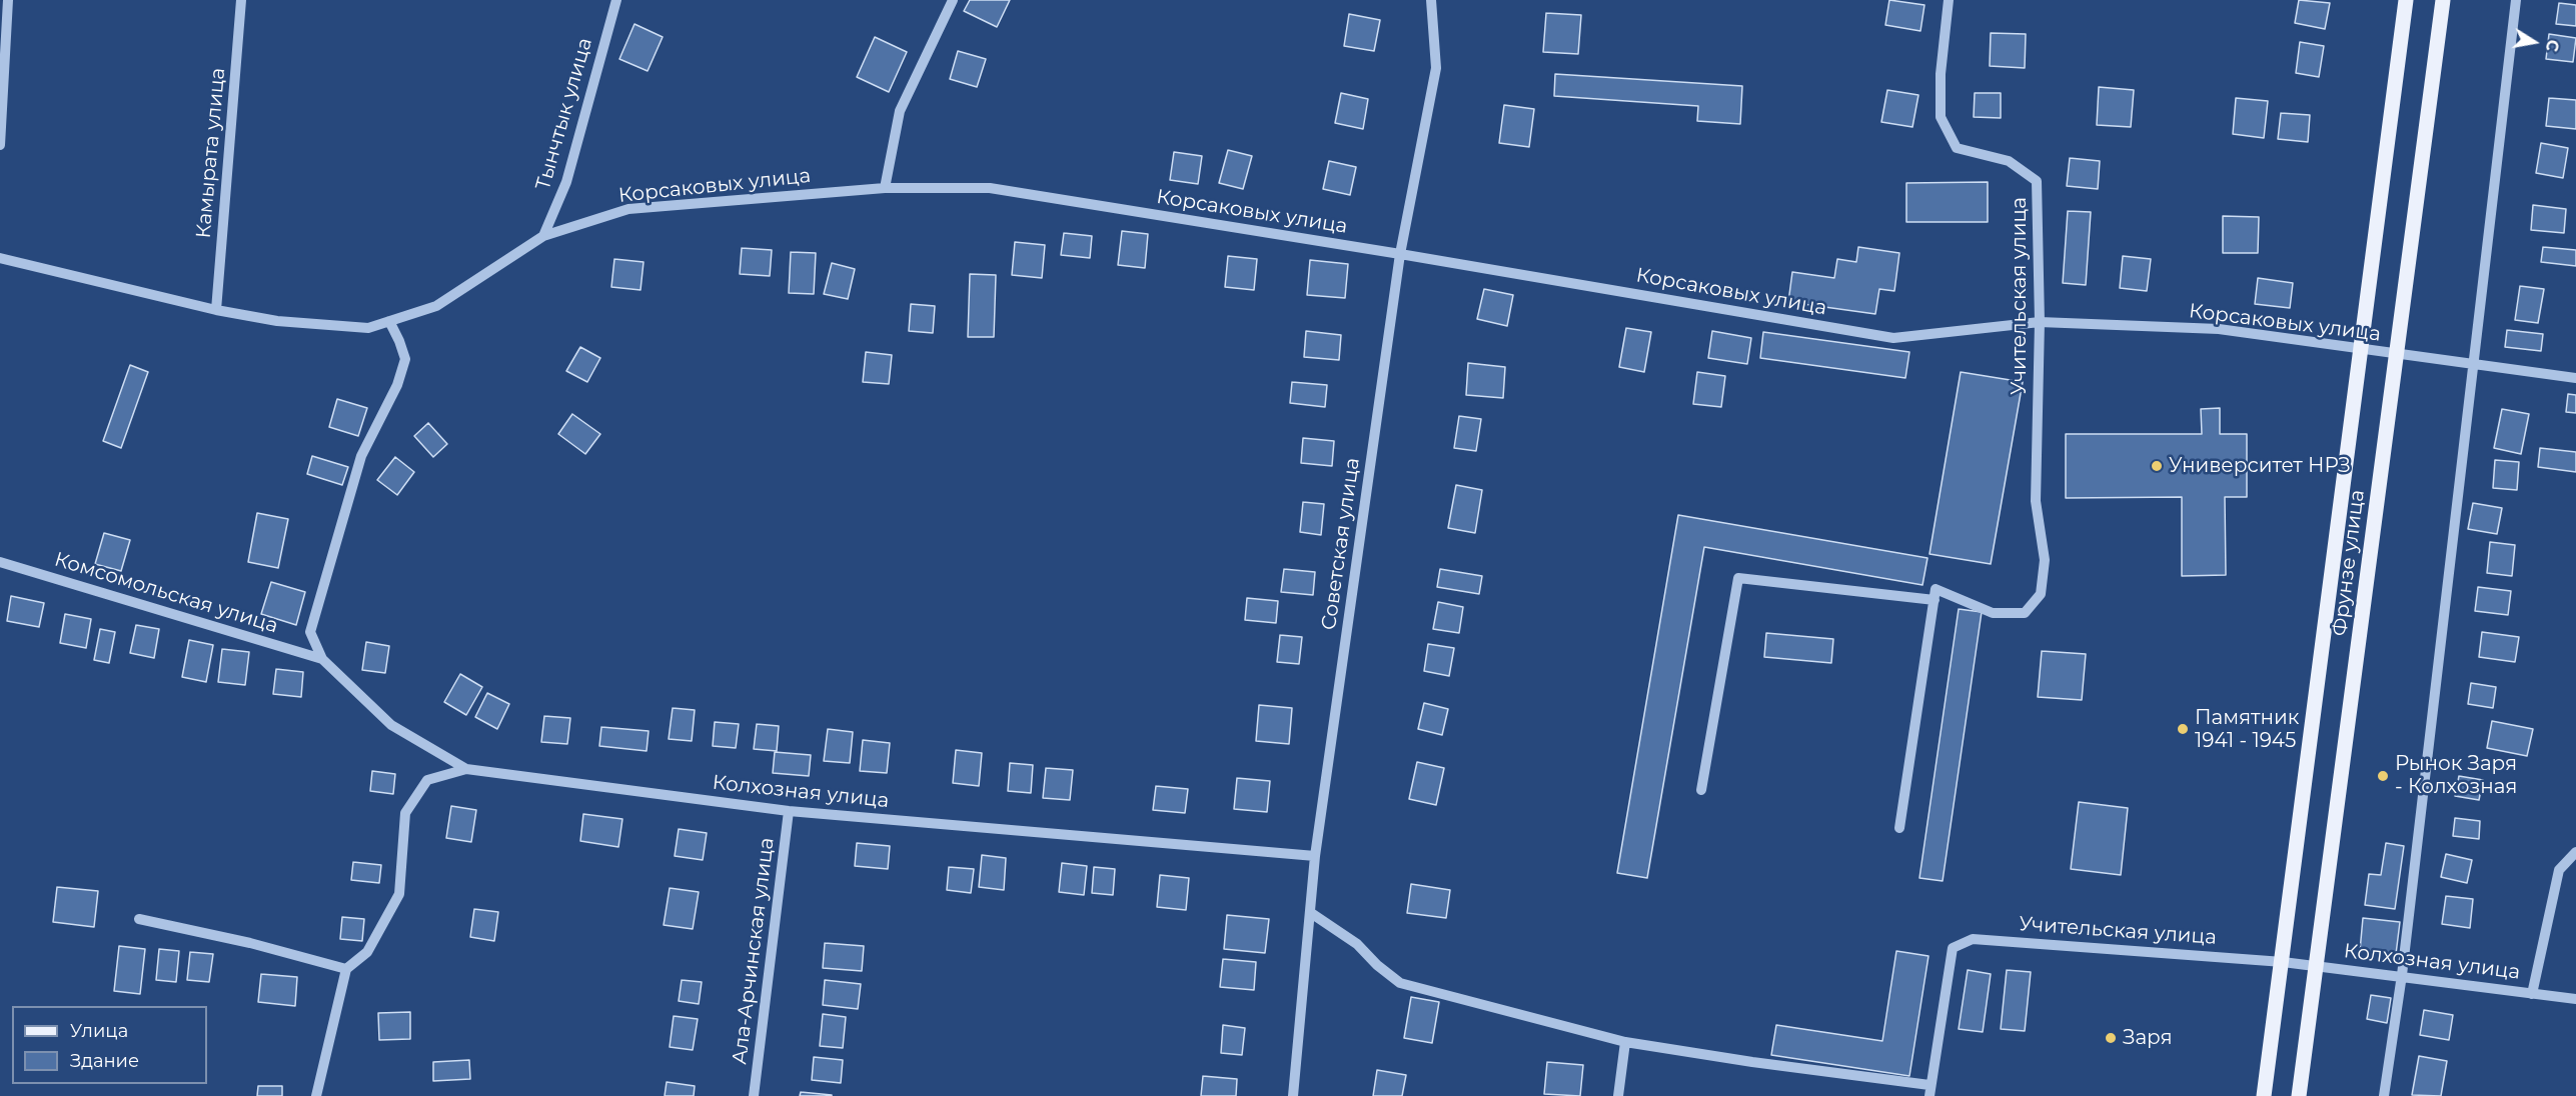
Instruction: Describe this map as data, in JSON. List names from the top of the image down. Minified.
{"streets":{"main road":["Фрунзе улица"],"street":["Тынчтык улица","Камырата улица","Корсаковых улица","Учительская улица","Советская улица","Комсомольская улица","Колхозная улица","Ала-Арчинская улица"]},"crossings":[["Тынчтык улица","Корсаковых улица"],["Камырата улица","Корсаковых улица"],["Корсаковых улица","Учительская улица"],["Корсаковых улица","Советская улица"],["Корсаковых улица","Фрунзе улица"],["Учительская улица","Фрунзе улица"],["Учительская улица","Колхозная улица"],["Советская улица","Колхозная улица"],["Фрунзе улица","Колхозная улица"],["Комсомольская улица","Колхозная улица"],["Колхозная улица","Ала-Арчинская улица"]],"places":["Университет НРЗ","Памятник 1941 - 1945","Рынок Заря - Колхозная","Заря"],"legend":["Улица","Здание"],"north":"right"}
